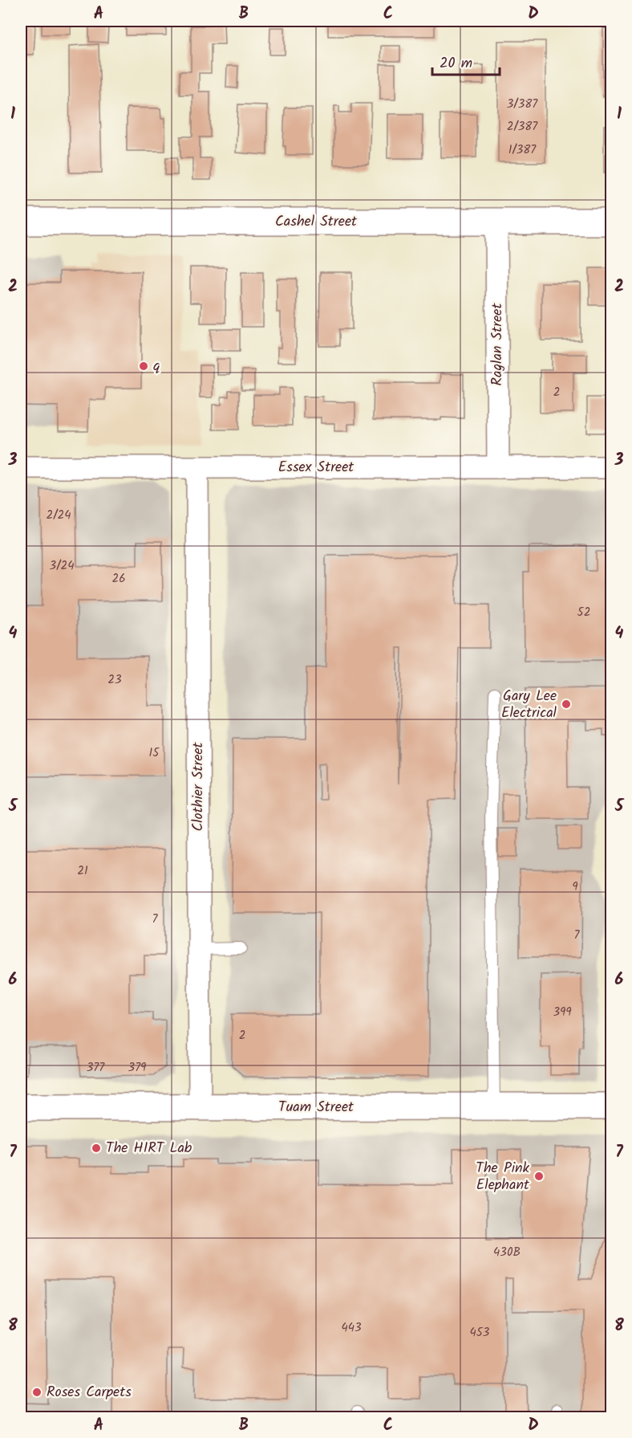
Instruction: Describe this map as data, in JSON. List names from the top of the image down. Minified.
{"streets":{"street":["Cashel Street","Raglan Street","Essex Street","Clothier Street","Tuam Street"]},"crossings":[["Cashel Street","Raglan Street"],["Raglan Street","Essex Street"],["Essex Street","Clothier Street"],["Clothier Street","Tuam Street"]],"places":["q","Gary Lee Electrical","The HIRT Lab","The Pink Elephant","Roses Carpets"],"house_numbers":["3/387","2/387","1/387","2","2/24","3/24","26","52","23","15","21","9","7","7","399","2","377","379","430B","443","453"],"scale_bar":"20 m","grid":{"columns":["A","B","C","D"],"rows":["1","2","3","4","5","6","7","8"]}}
